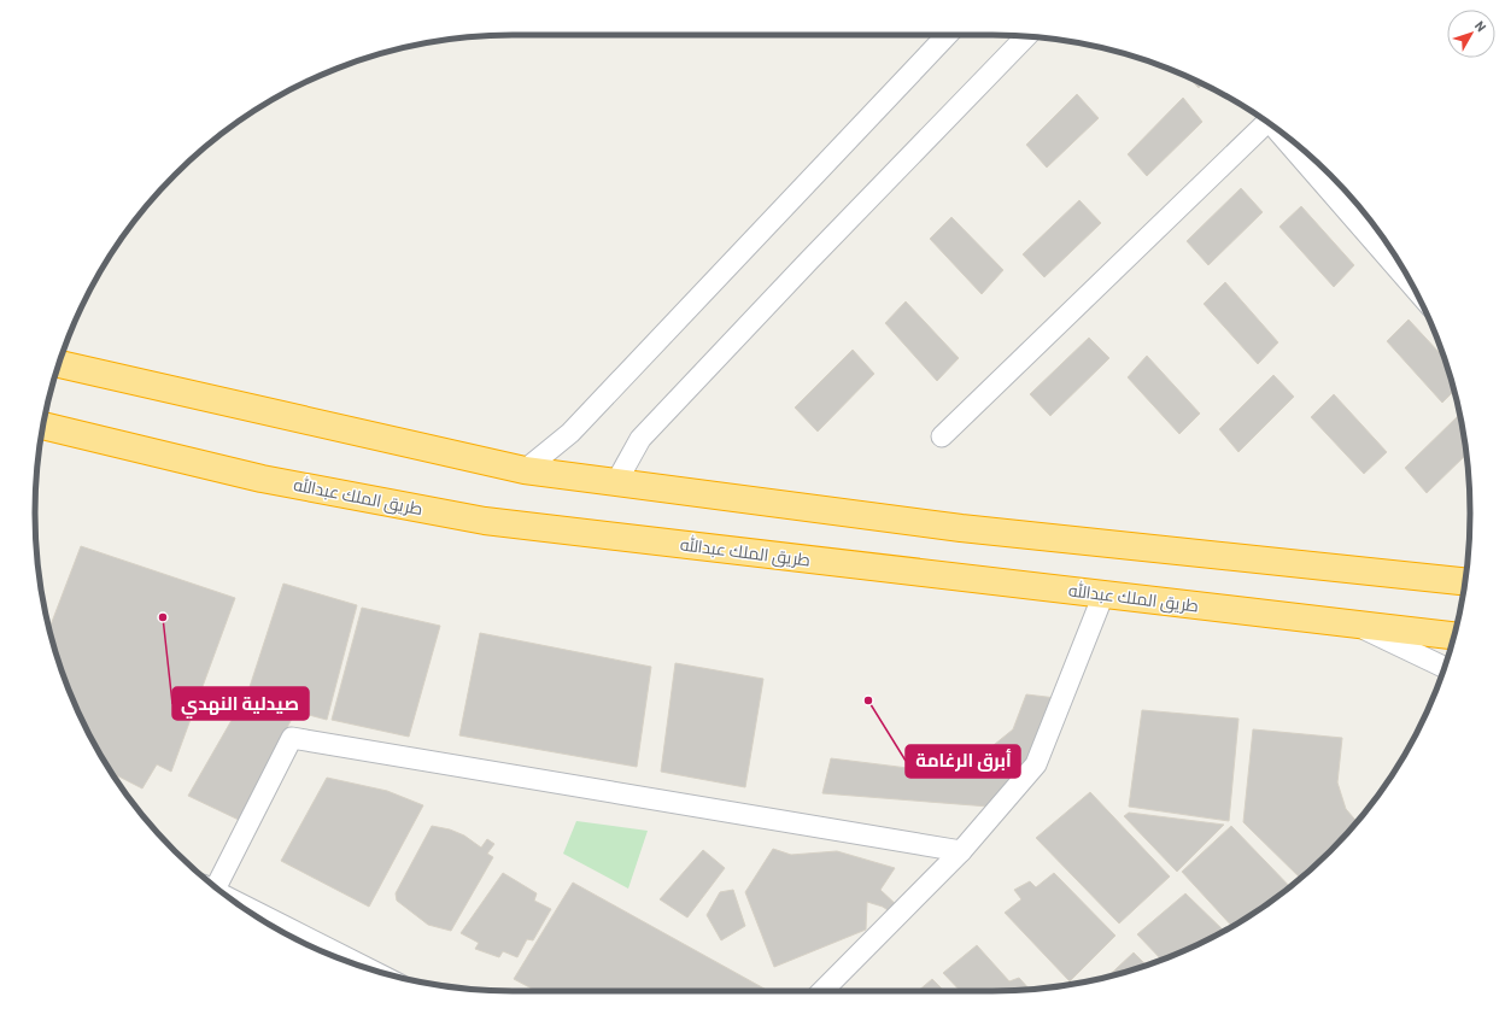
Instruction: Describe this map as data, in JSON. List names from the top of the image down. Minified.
{"streets":{"highway":["طريق الملك عبدالله"]},"places":["صيدلية النهدي","أبرق الرغامة"],"north":"top right"}
